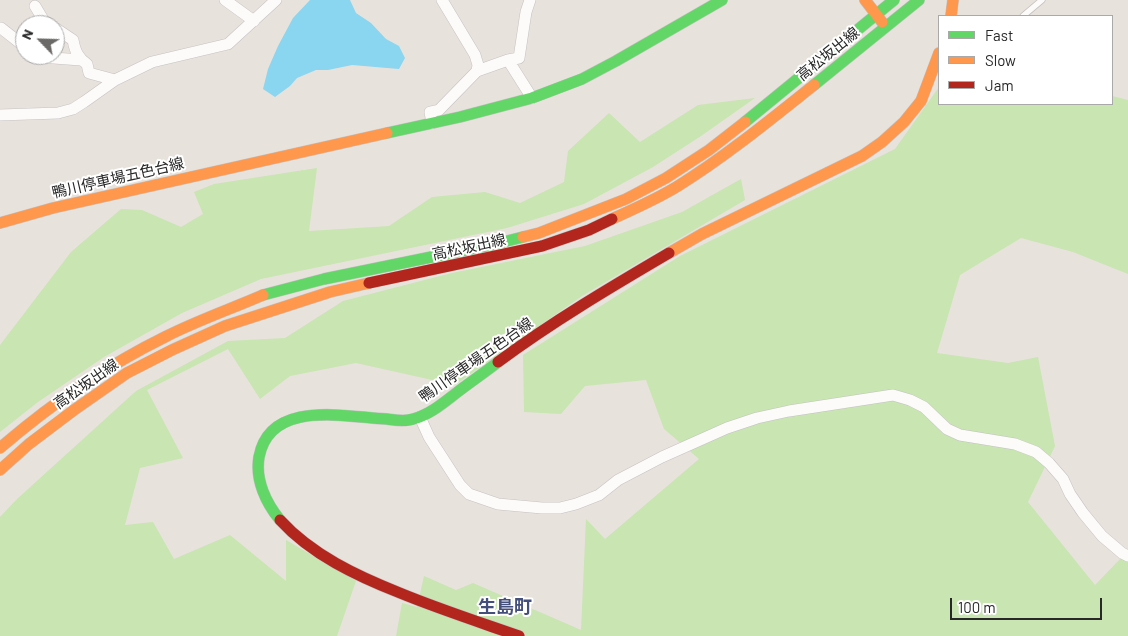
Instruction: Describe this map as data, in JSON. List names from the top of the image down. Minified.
{"streets":{"main road":["高松坂出線","鴨川停車場五色台線"]},"districts":["生島町"],"legend":["Fast","Slow","Jam"],"scale_bar":"100 m","north":"top left"}
